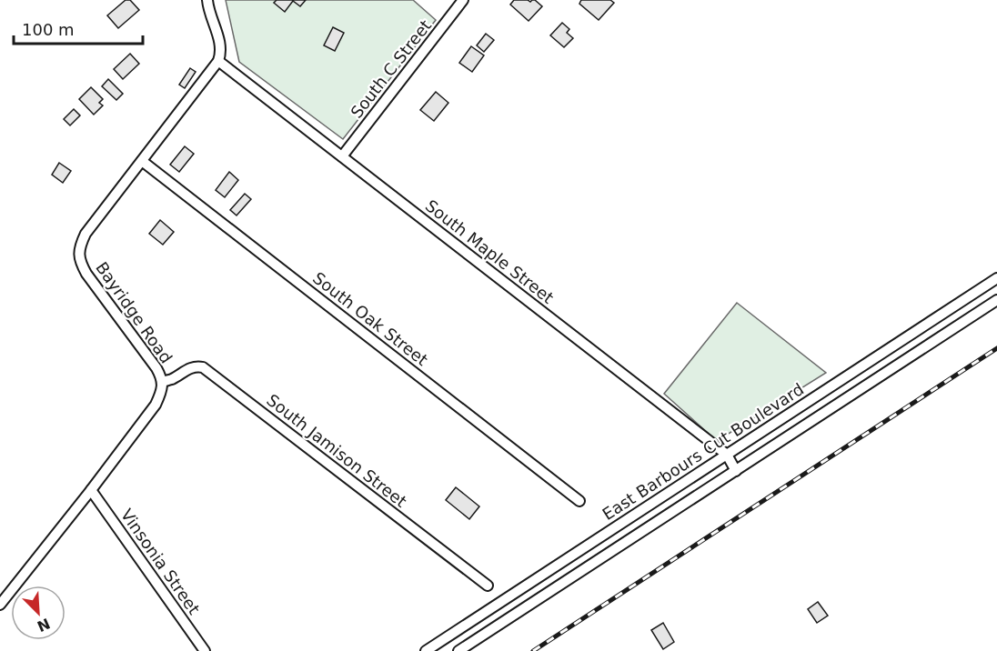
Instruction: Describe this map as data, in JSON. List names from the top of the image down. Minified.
{"streets":{"street":["South C Street","South Maple Street","Bayridge Road","South Oak Street","South Jamison Street","East Barbours Cut Boulevard","Vinsonia Street"]},"crossings":[["South C Street","South Maple Street"],["South Maple Street","Bayridge Road"],["South Maple Street","East Barbours Cut Boulevard"],["Bayridge Road","South Oak Street"],["Bayridge Road","South Jamison Street"],["Bayridge Road","Vinsonia Street"]],"scale_bar":"100 m","north":"bottom right"}
